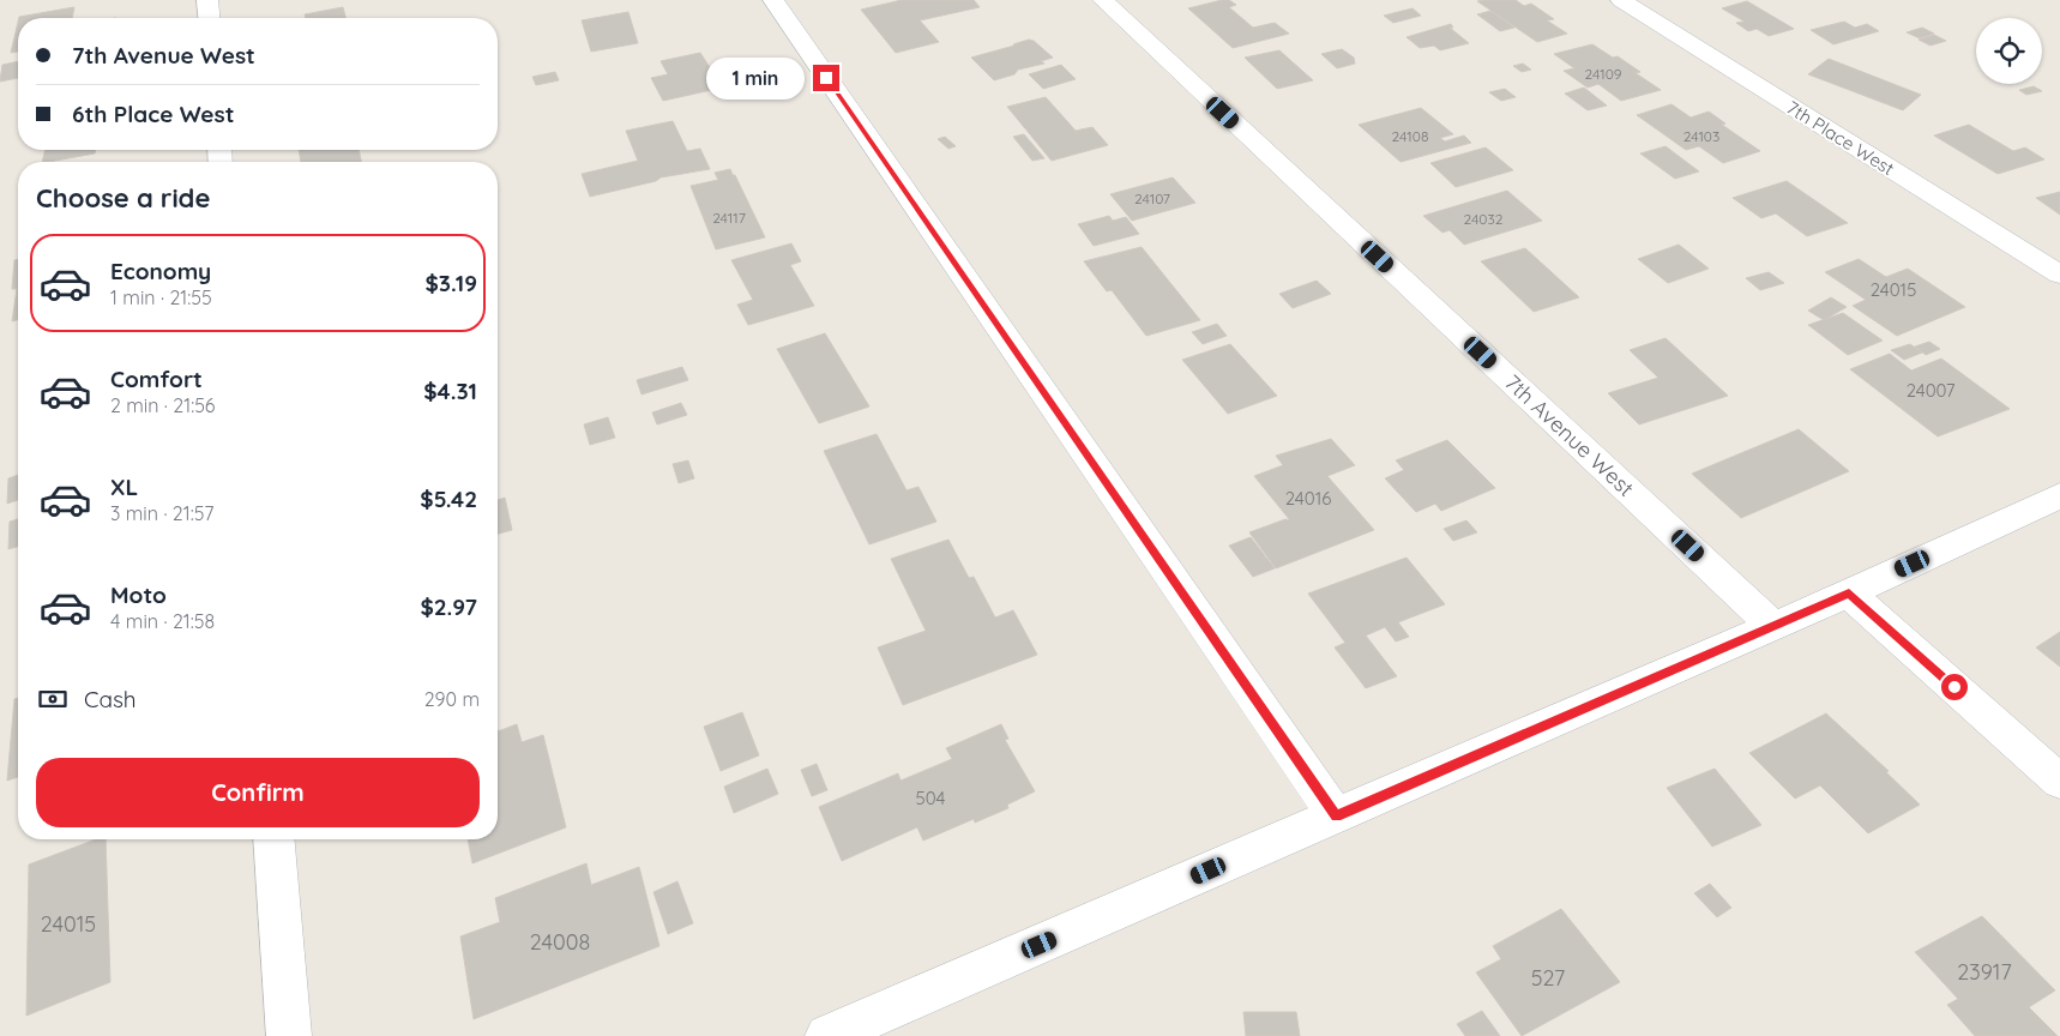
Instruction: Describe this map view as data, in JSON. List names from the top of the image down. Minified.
{"streets":{"street":["7th Place West","7th Avenue West"]},"house_numbers":["24109","24108","24103","24107","24117","24032","24015","24007","24016","504","24015","24008","23917","527"],"page":{"banner":["7th Avenue West","6th Place West"],"bubble":"1 min","heading":"Choose a ride","list":[{"name":"Economy","note":"1 min · 21:55","value":"$3.19"},{"name":"Comfort","note":"2 min · 21:56","value":"$4.31"},{"name":"XL","note":"3 min · 21:57","value":"$5.42"},{"name":"Moto","note":"4 min · 21:58","value":"$2.97"}],"pay":["Cash","290 m"],"buttons":"Confirm"}}
